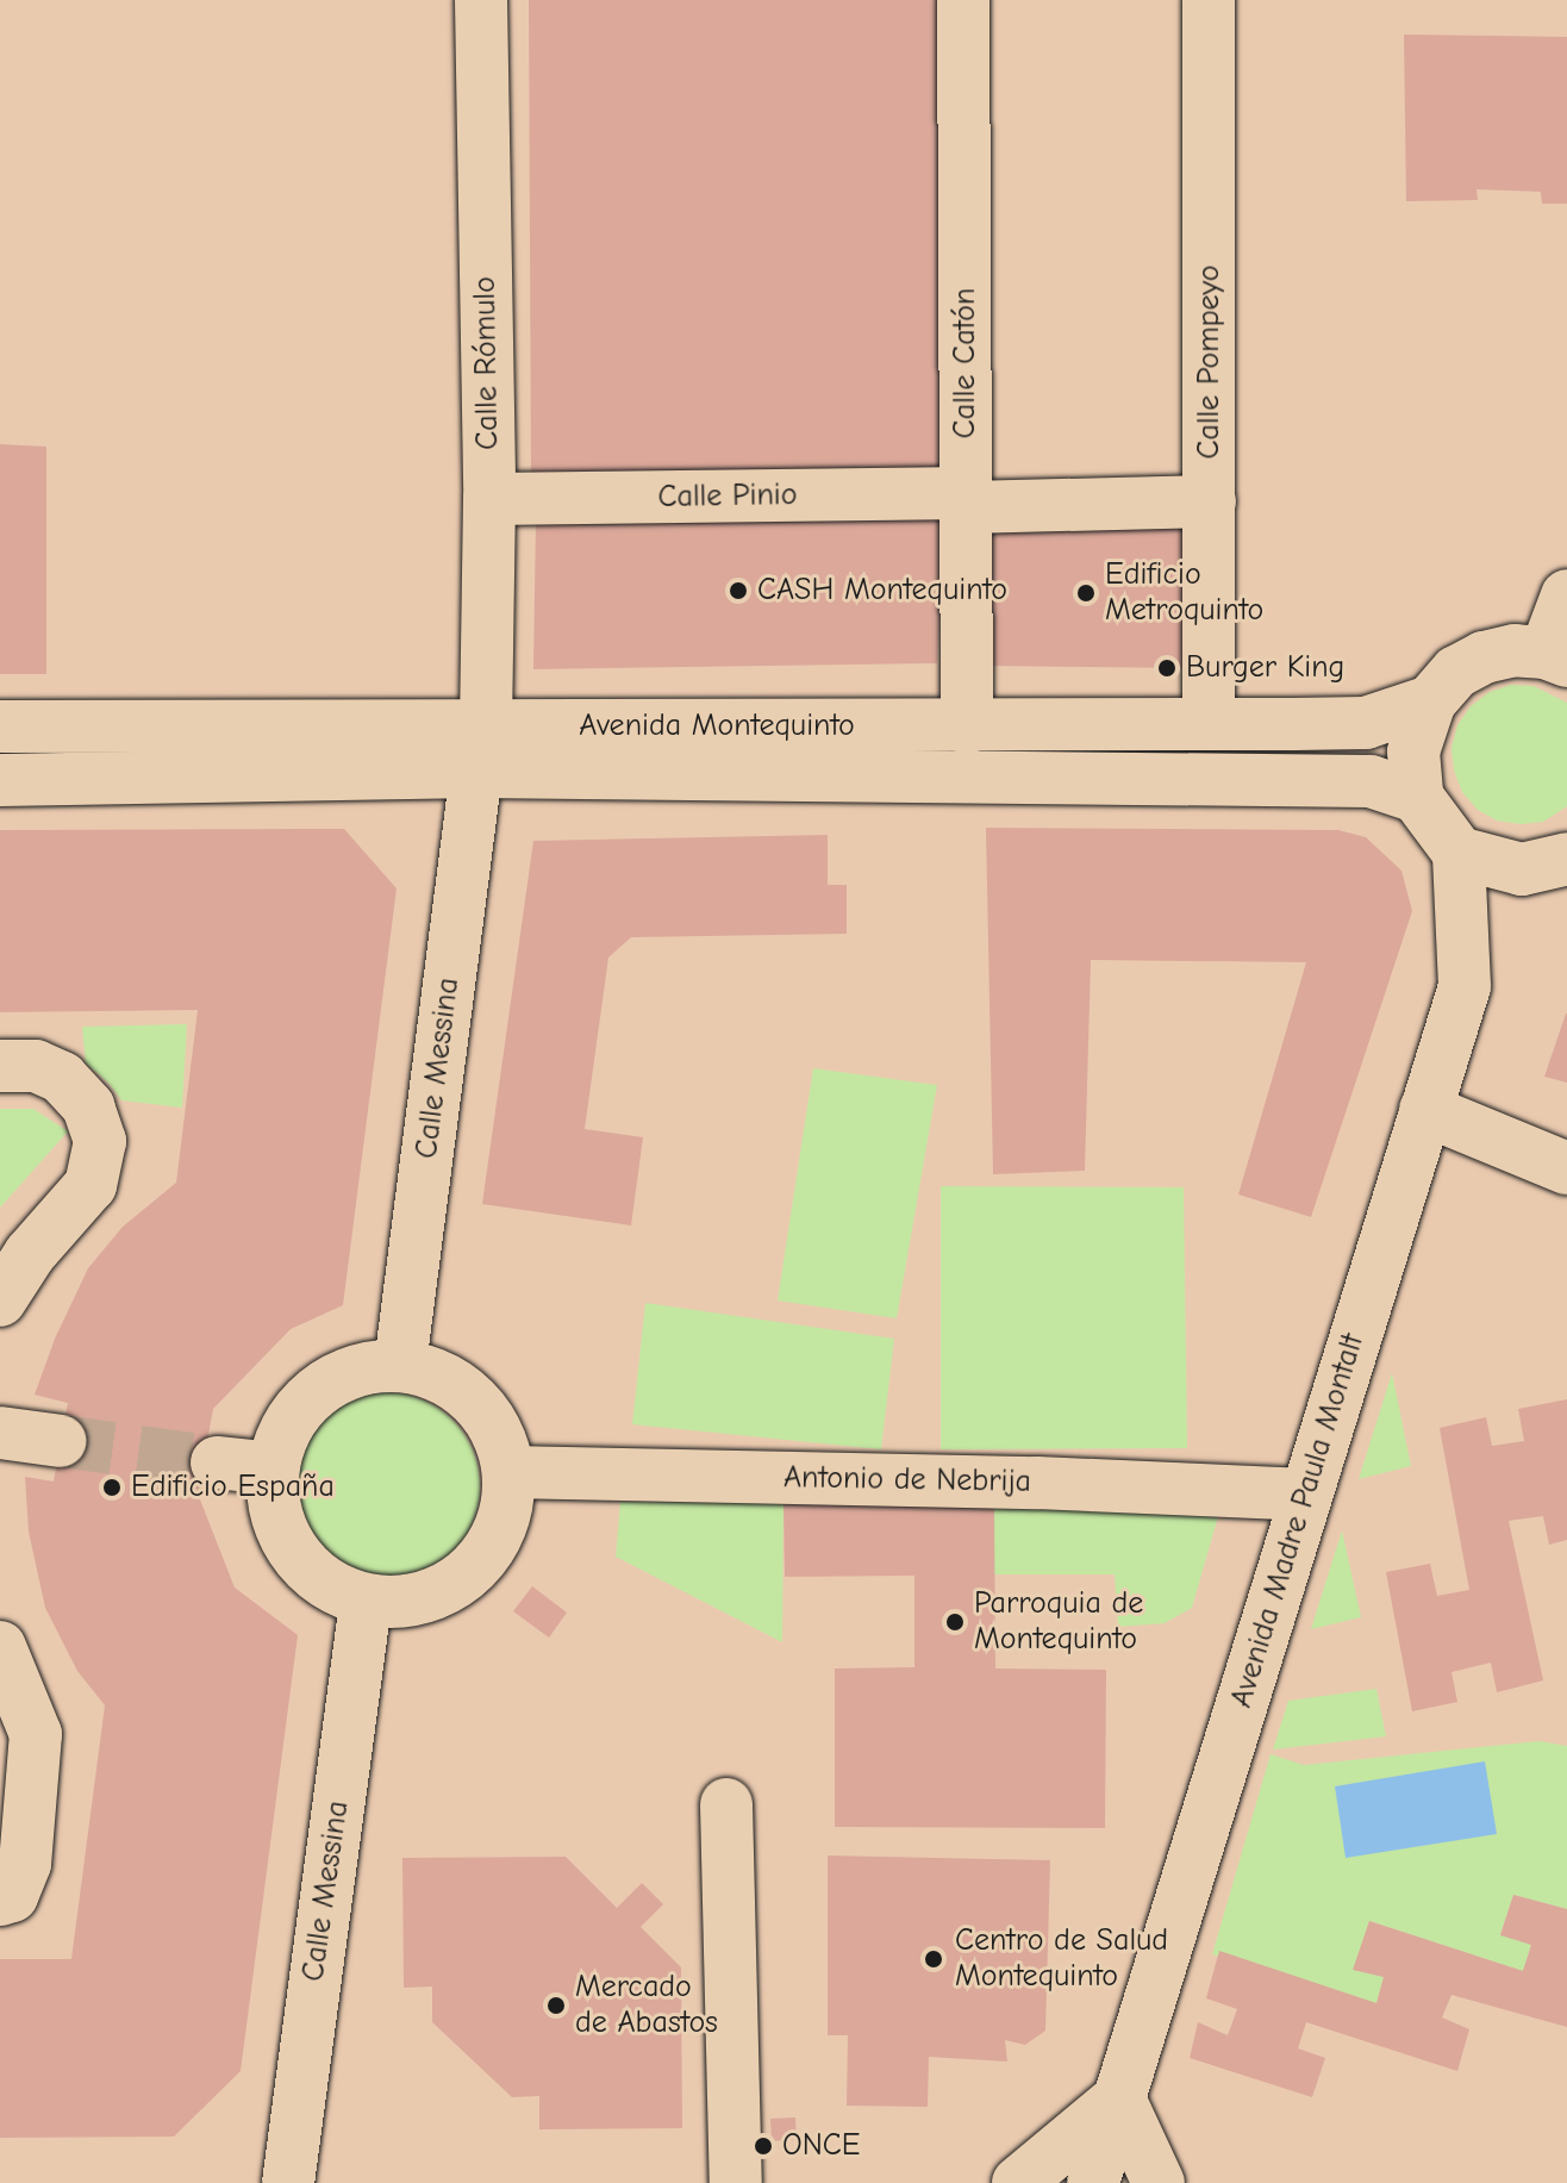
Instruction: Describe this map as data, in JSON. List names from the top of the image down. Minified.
{"streets":{"street":["Calle Pompeyo","Calle Rómulo","Calle Catón","Calle Pinio","Avenida Montequinto","Calle Messina","Antonio de Nebrija","Avenida Madre Paula Montalt"]},"crossings":[["Calle Pompeyo","Calle Pinio"],["Calle Pompeyo","Avenida Montequinto"],["Calle Rómulo","Calle Pinio"],["Calle Rómulo","Avenida Montequinto"],["Calle Rómulo","Calle Messina"],["Calle Catón","Calle Pinio"],["Calle Catón","Avenida Montequinto"],["Avenida Montequinto","Calle Messina"],["Calle Messina","Antonio de Nebrija"],["Antonio de Nebrija","Avenida Madre Paula Montalt"]],"places":["CASH Montequinto","Edificio Metroquinto","Burger King","Edificio España","Parroquia de Montequinto","Centro de Salud Montequinto","Mercado de Abastos","ONCE"]}
